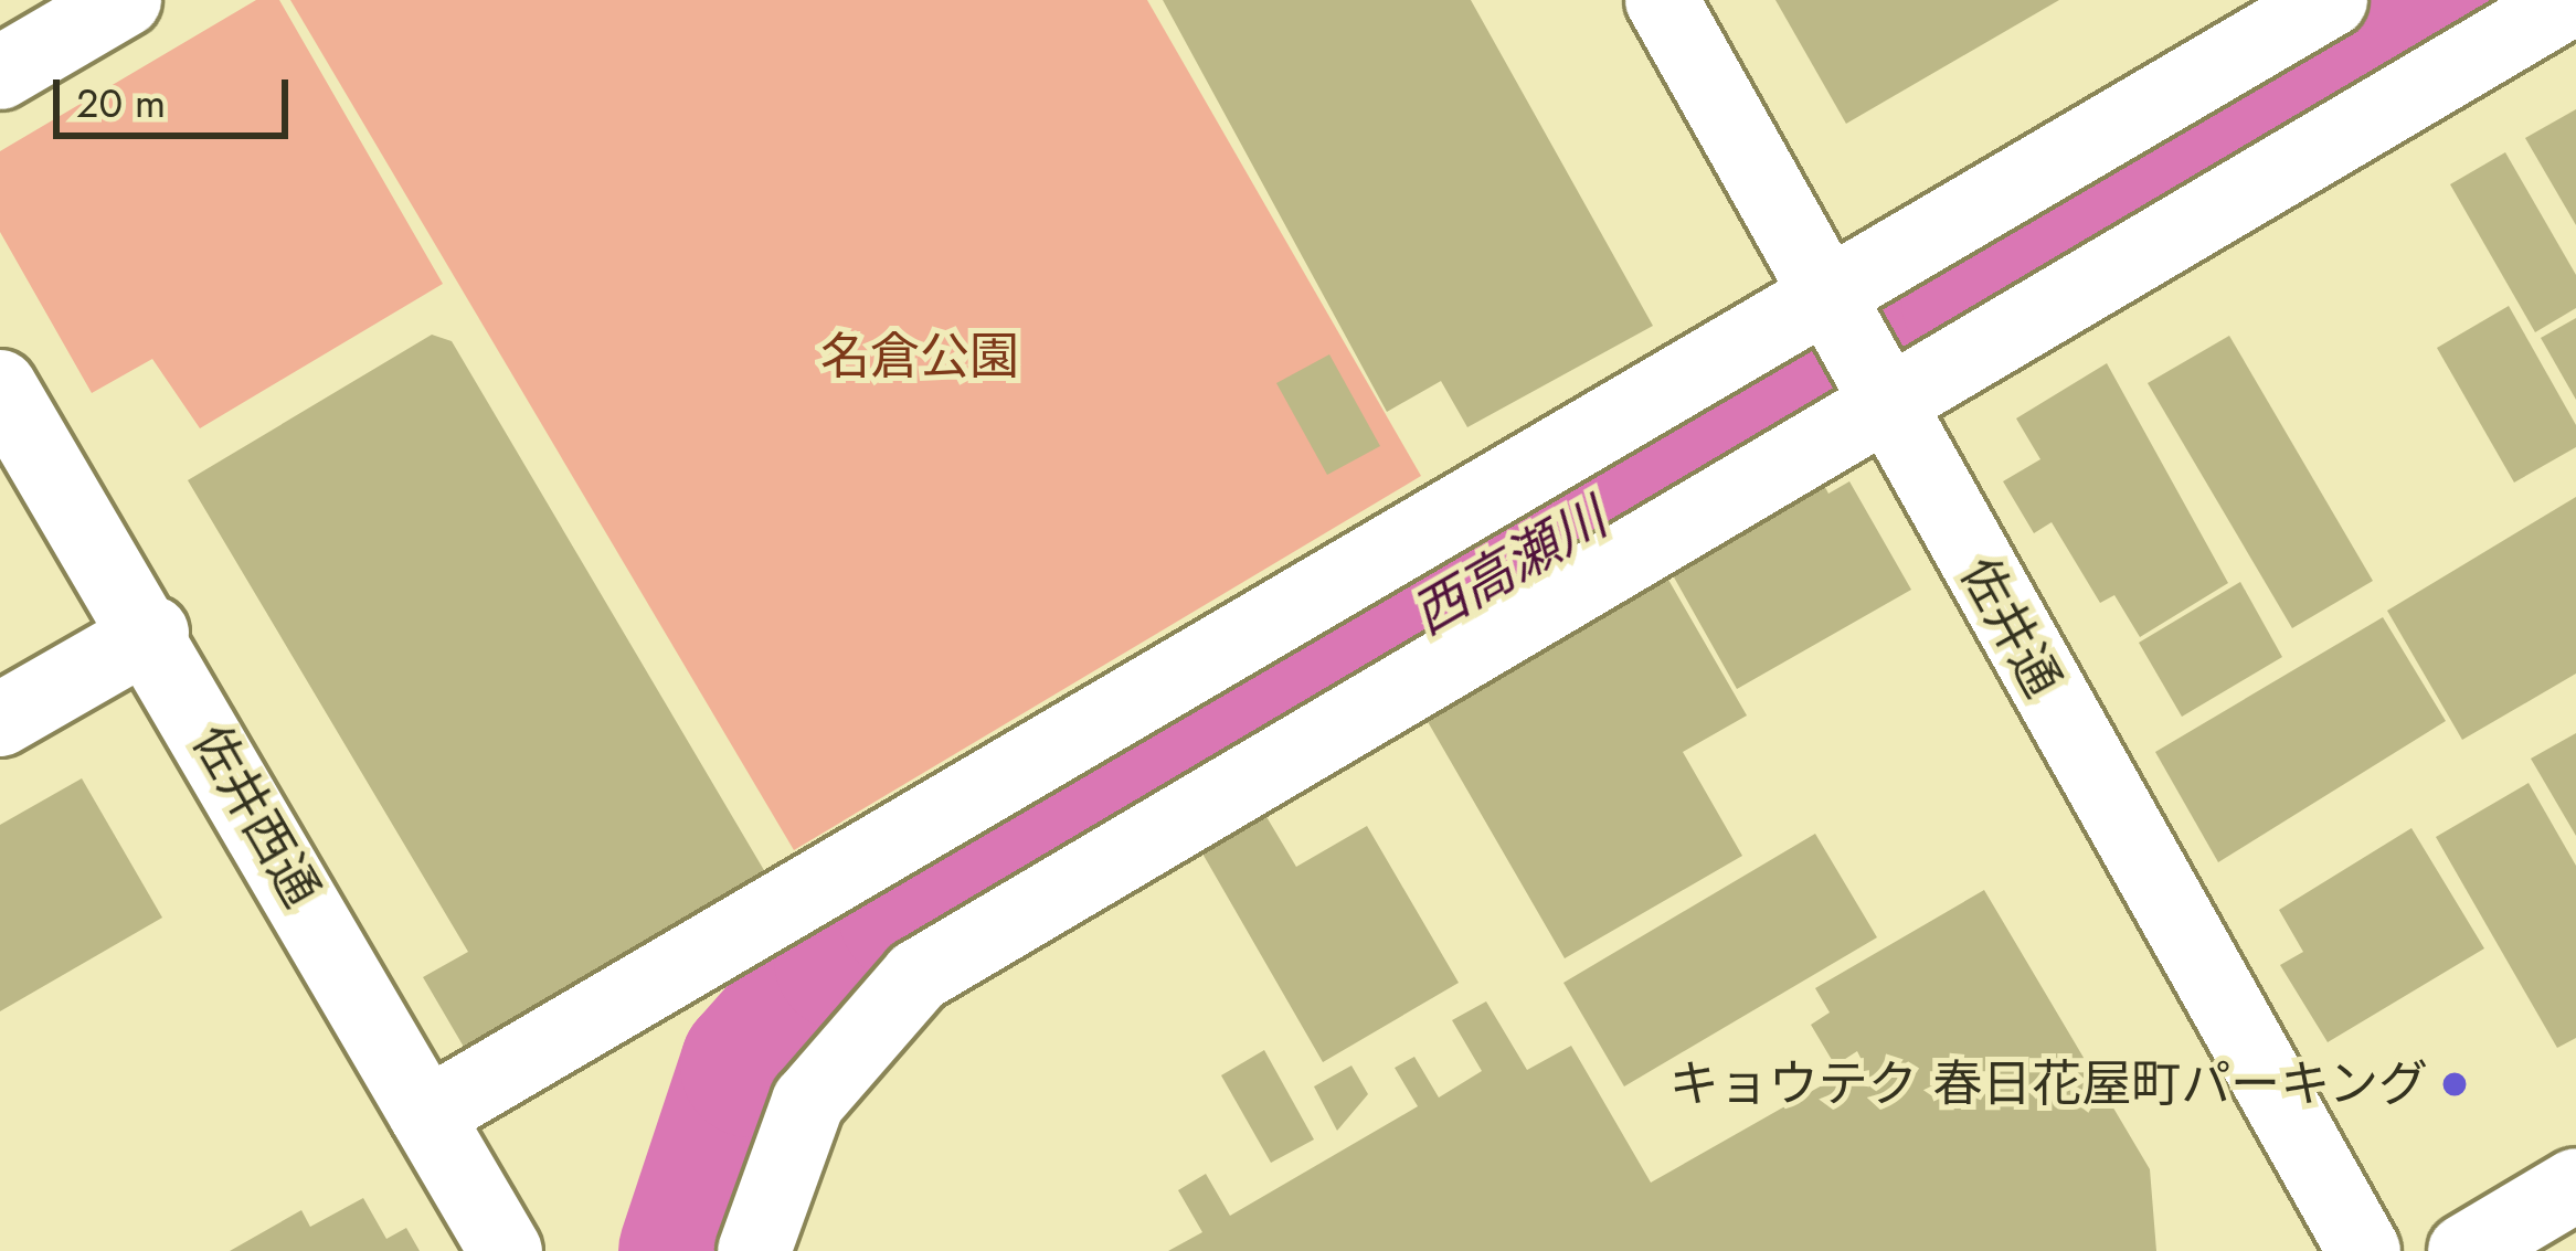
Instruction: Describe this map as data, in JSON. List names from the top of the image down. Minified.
{"streets":{"street":["佐井通","佐井西通"]},"water":["西高瀬川"],"parks":["名倉公園"],"places":["キョウテク 春日花屋町パーキング"],"scale_bar":"20 m"}
